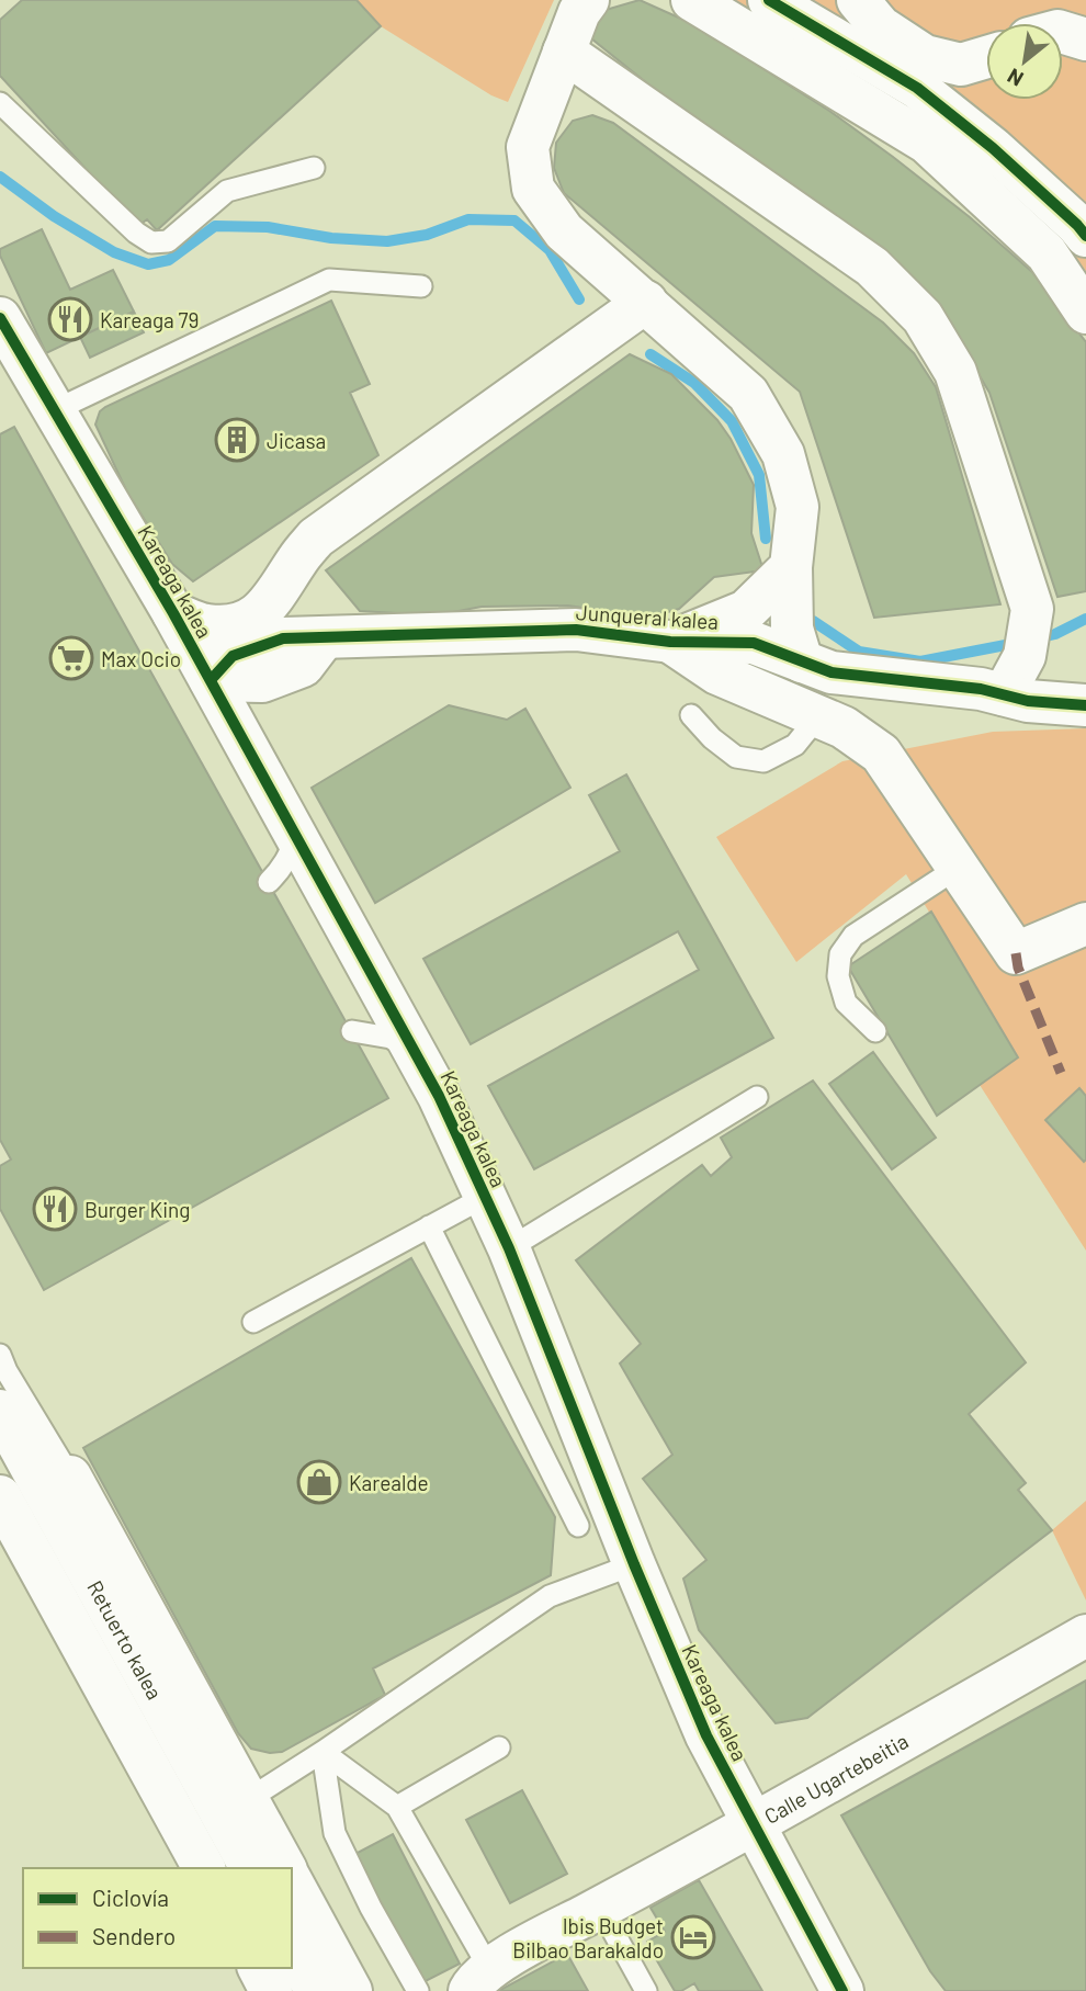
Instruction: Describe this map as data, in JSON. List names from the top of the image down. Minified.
{"streets":{"street":["Kareaga kalea","Junqueral kalea","Retuerto kalea","Calle Ugartebeitia"]},"crossings":[["Kareaga kalea","Calle Ugartebeitia"]],"places":{"restaurant":["Kareaga 79","Burger King"],"building":["Jicasa"],"supermarket":["Max Ocio"],"shop":["Karealde"],"hotel":["Ibis Budget Bilbao Barakaldo"]},"legend":["Ciclovía","Sendero"],"north":"bottom left"}
